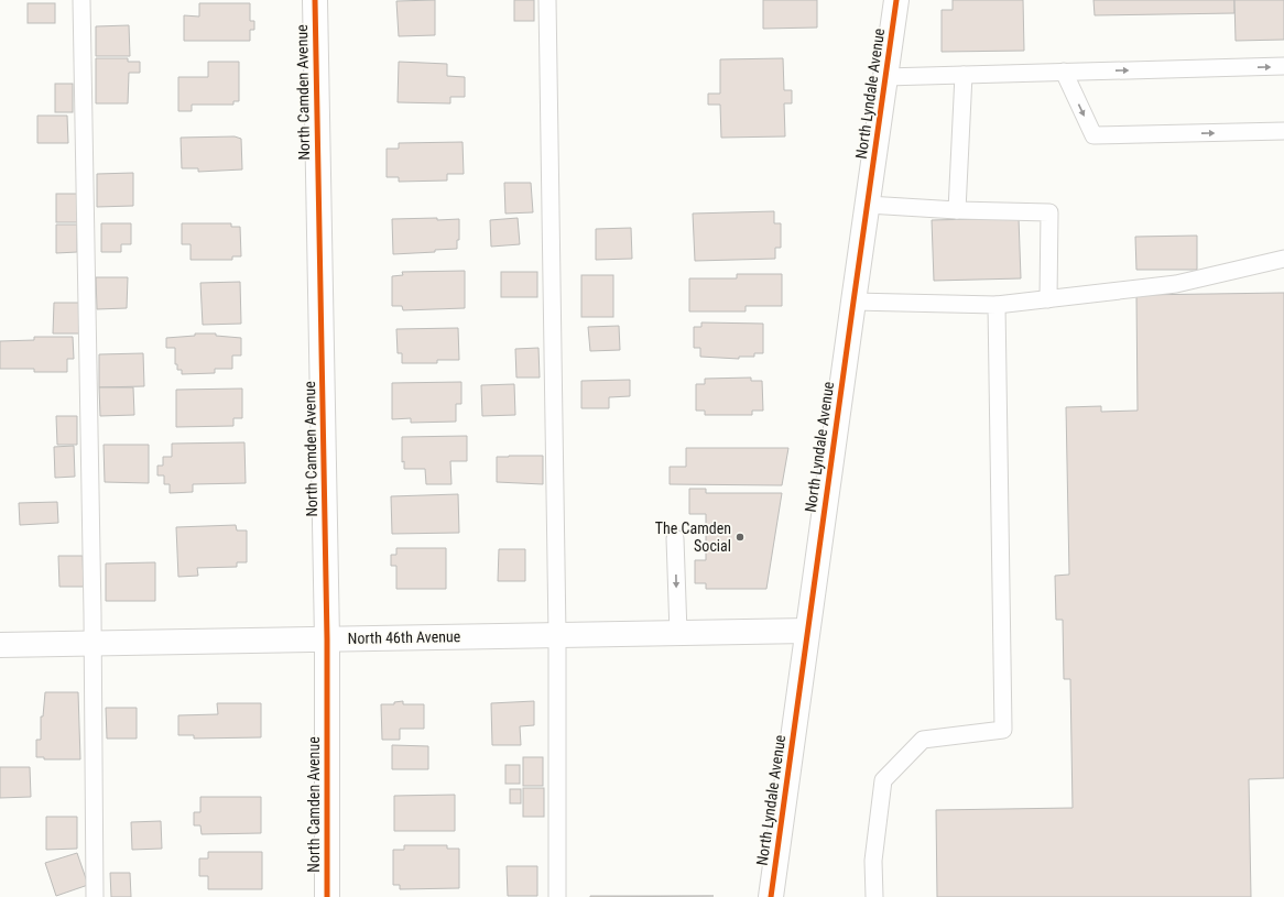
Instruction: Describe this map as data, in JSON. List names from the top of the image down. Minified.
{"streets":{"street":["North Camden Avenue","North Lyndale Avenue","North 46th Avenue"]},"crossings":[["North Camden Avenue","North 46th Avenue"],["North Lyndale Avenue","North 46th Avenue"]],"places":["The Camden Social"]}
